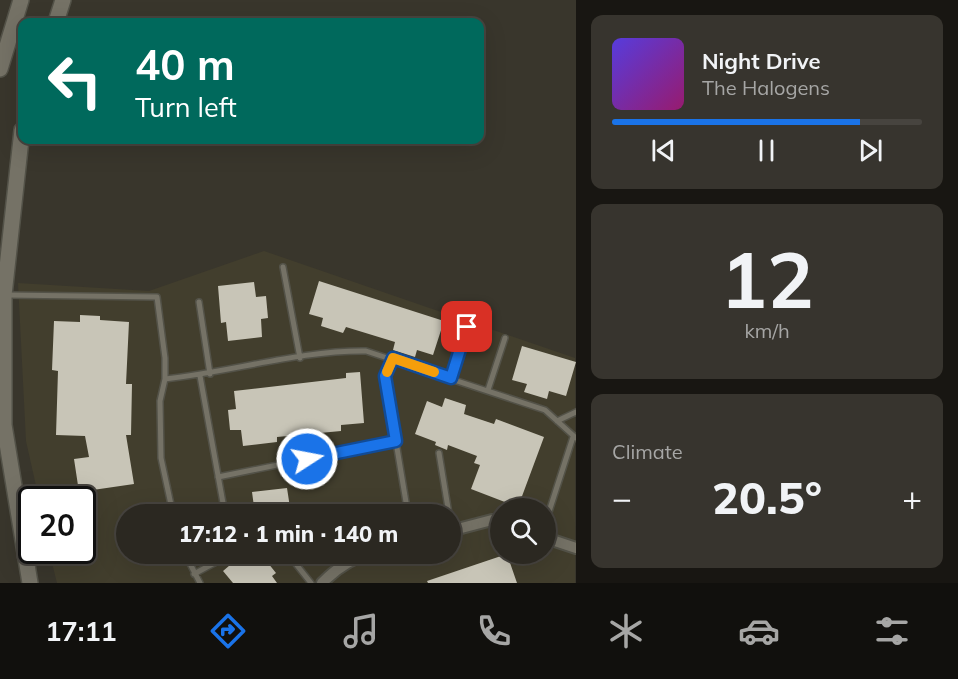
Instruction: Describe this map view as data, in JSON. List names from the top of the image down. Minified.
{"page":{"turn":["40 m","Turn left"],"song":["Night Drive","The Halogens"],"tile":[["12","km/h"],"Climate"],"heat":["−","20.5°","+"],"limit":"20","trip":"17:12 · 1 min · 140 m","tabs":"17:11"}}
